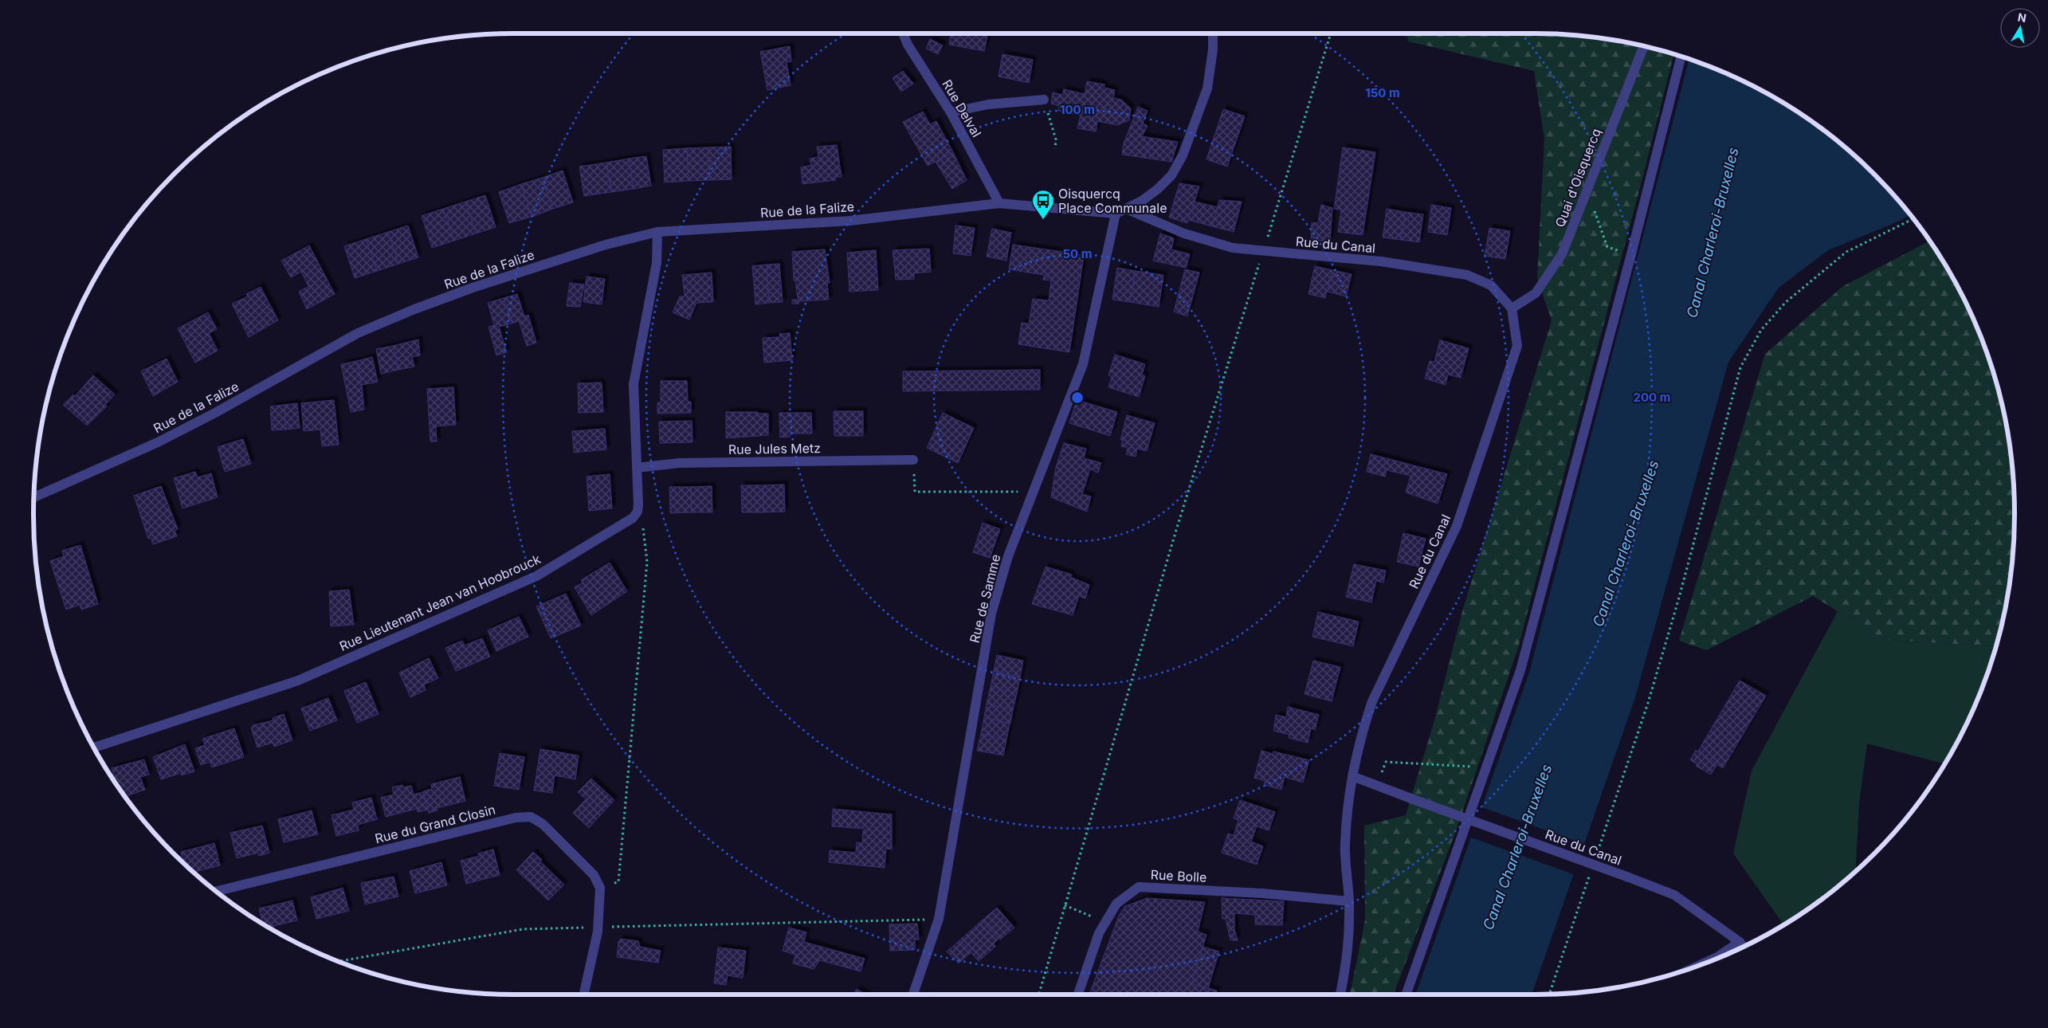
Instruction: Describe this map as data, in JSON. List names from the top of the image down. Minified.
{"streets":{"street":["Rue Delval","Quai d'Oisquercq","Rue de la Falize","Rue du Canal","Rue Jules Metz","Rue de Samme","Rue Lieutenant Jean van Hoobrouck","Rue du Grand Closin","Rue Bolle"]},"crossings":[["Rue Delval","Rue de la Falize"],["Quai d'Oisquercq","Rue du Canal"],["Rue de la Falize","Rue de Samme"]],"water":["Canal Charleroi-Bruxelles"],"places":{"bus stop":["Oisquercq Place Communale"]},"north":"top","rings":["150 m","100 m","50 m","200 m"]}
